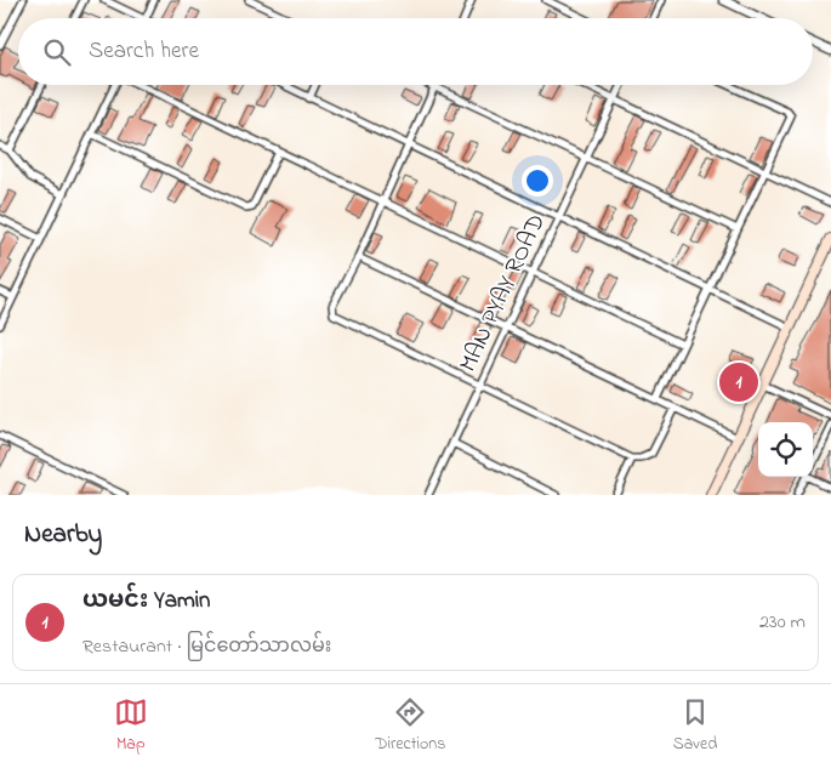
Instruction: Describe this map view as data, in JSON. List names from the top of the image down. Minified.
{"streets":{"street":["MAN PYAY ROAD"]},"page":{"search":"Search here","pins":"1","heading":"Nearby","list":[{"mark":"1","name":"ယမင်း Yamin","note":"Restaurant · မြင်တော်သာလမ်း","value":"230 m"}],"nav":["Map","Directions","Saved"]}}
